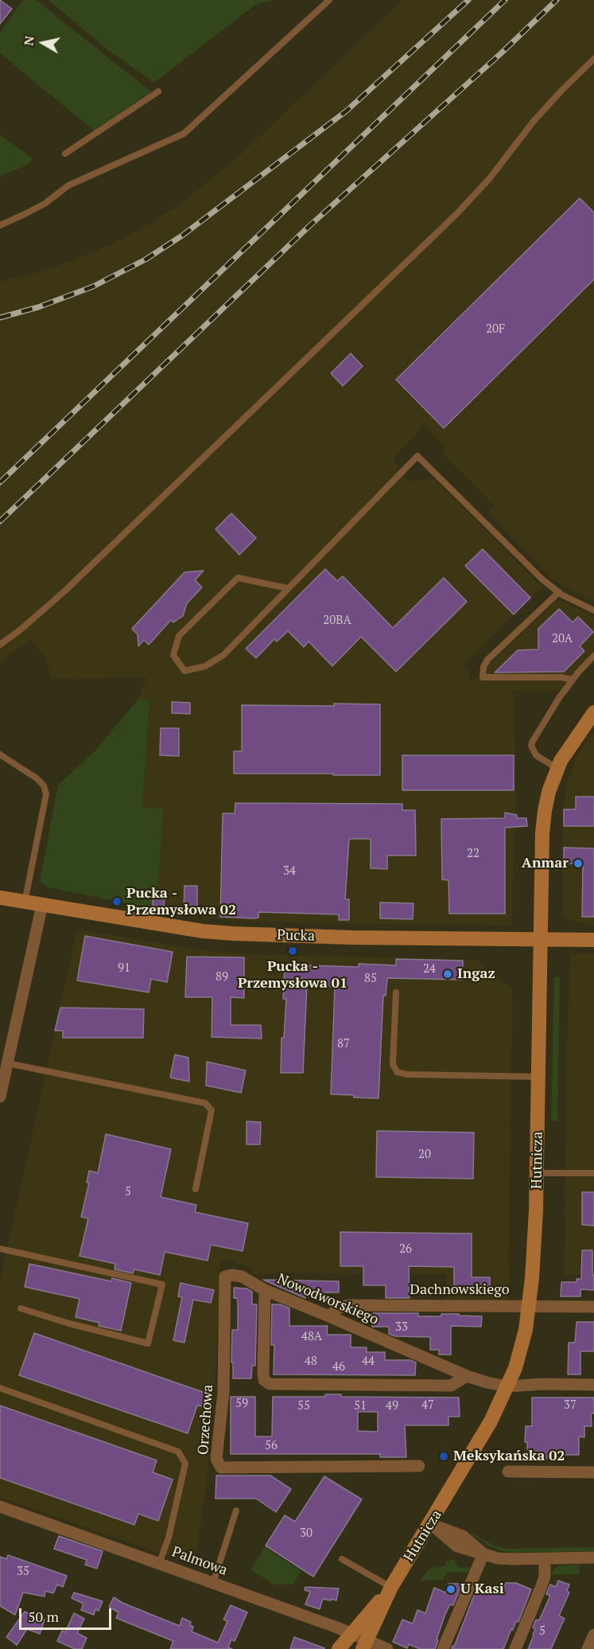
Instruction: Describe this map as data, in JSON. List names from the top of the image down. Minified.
{"streets":{"main road":["Pucka","Hutnicza"],"street":["Dachnowskiego","Nowodworskiego","Orzechowa","Palmowa"]},"crossings":[["Pucka","Hutnicza"],["Hutnicza","Dachnowskiego"],["Hutnicza","Nowodworskiego"],["Hutnicza","Palmowa"],["Dachnowskiego","Nowodworskiego"],["Nowodworskiego","Orzechowa"]],"places":["Anmar","Pucka - Przemysłowa 02","Pucka - Przemysłowa 01","Ingaz","Meksykańska 02","U Kasi"],"house_numbers":["20F","20BA","20A","22","34","91","24","89","85","87","20","5","26","33","48A","48","44","46","59","47","37","55","51","49","56","30","35","5"],"scale_bar":"50 m","north":"left"}
